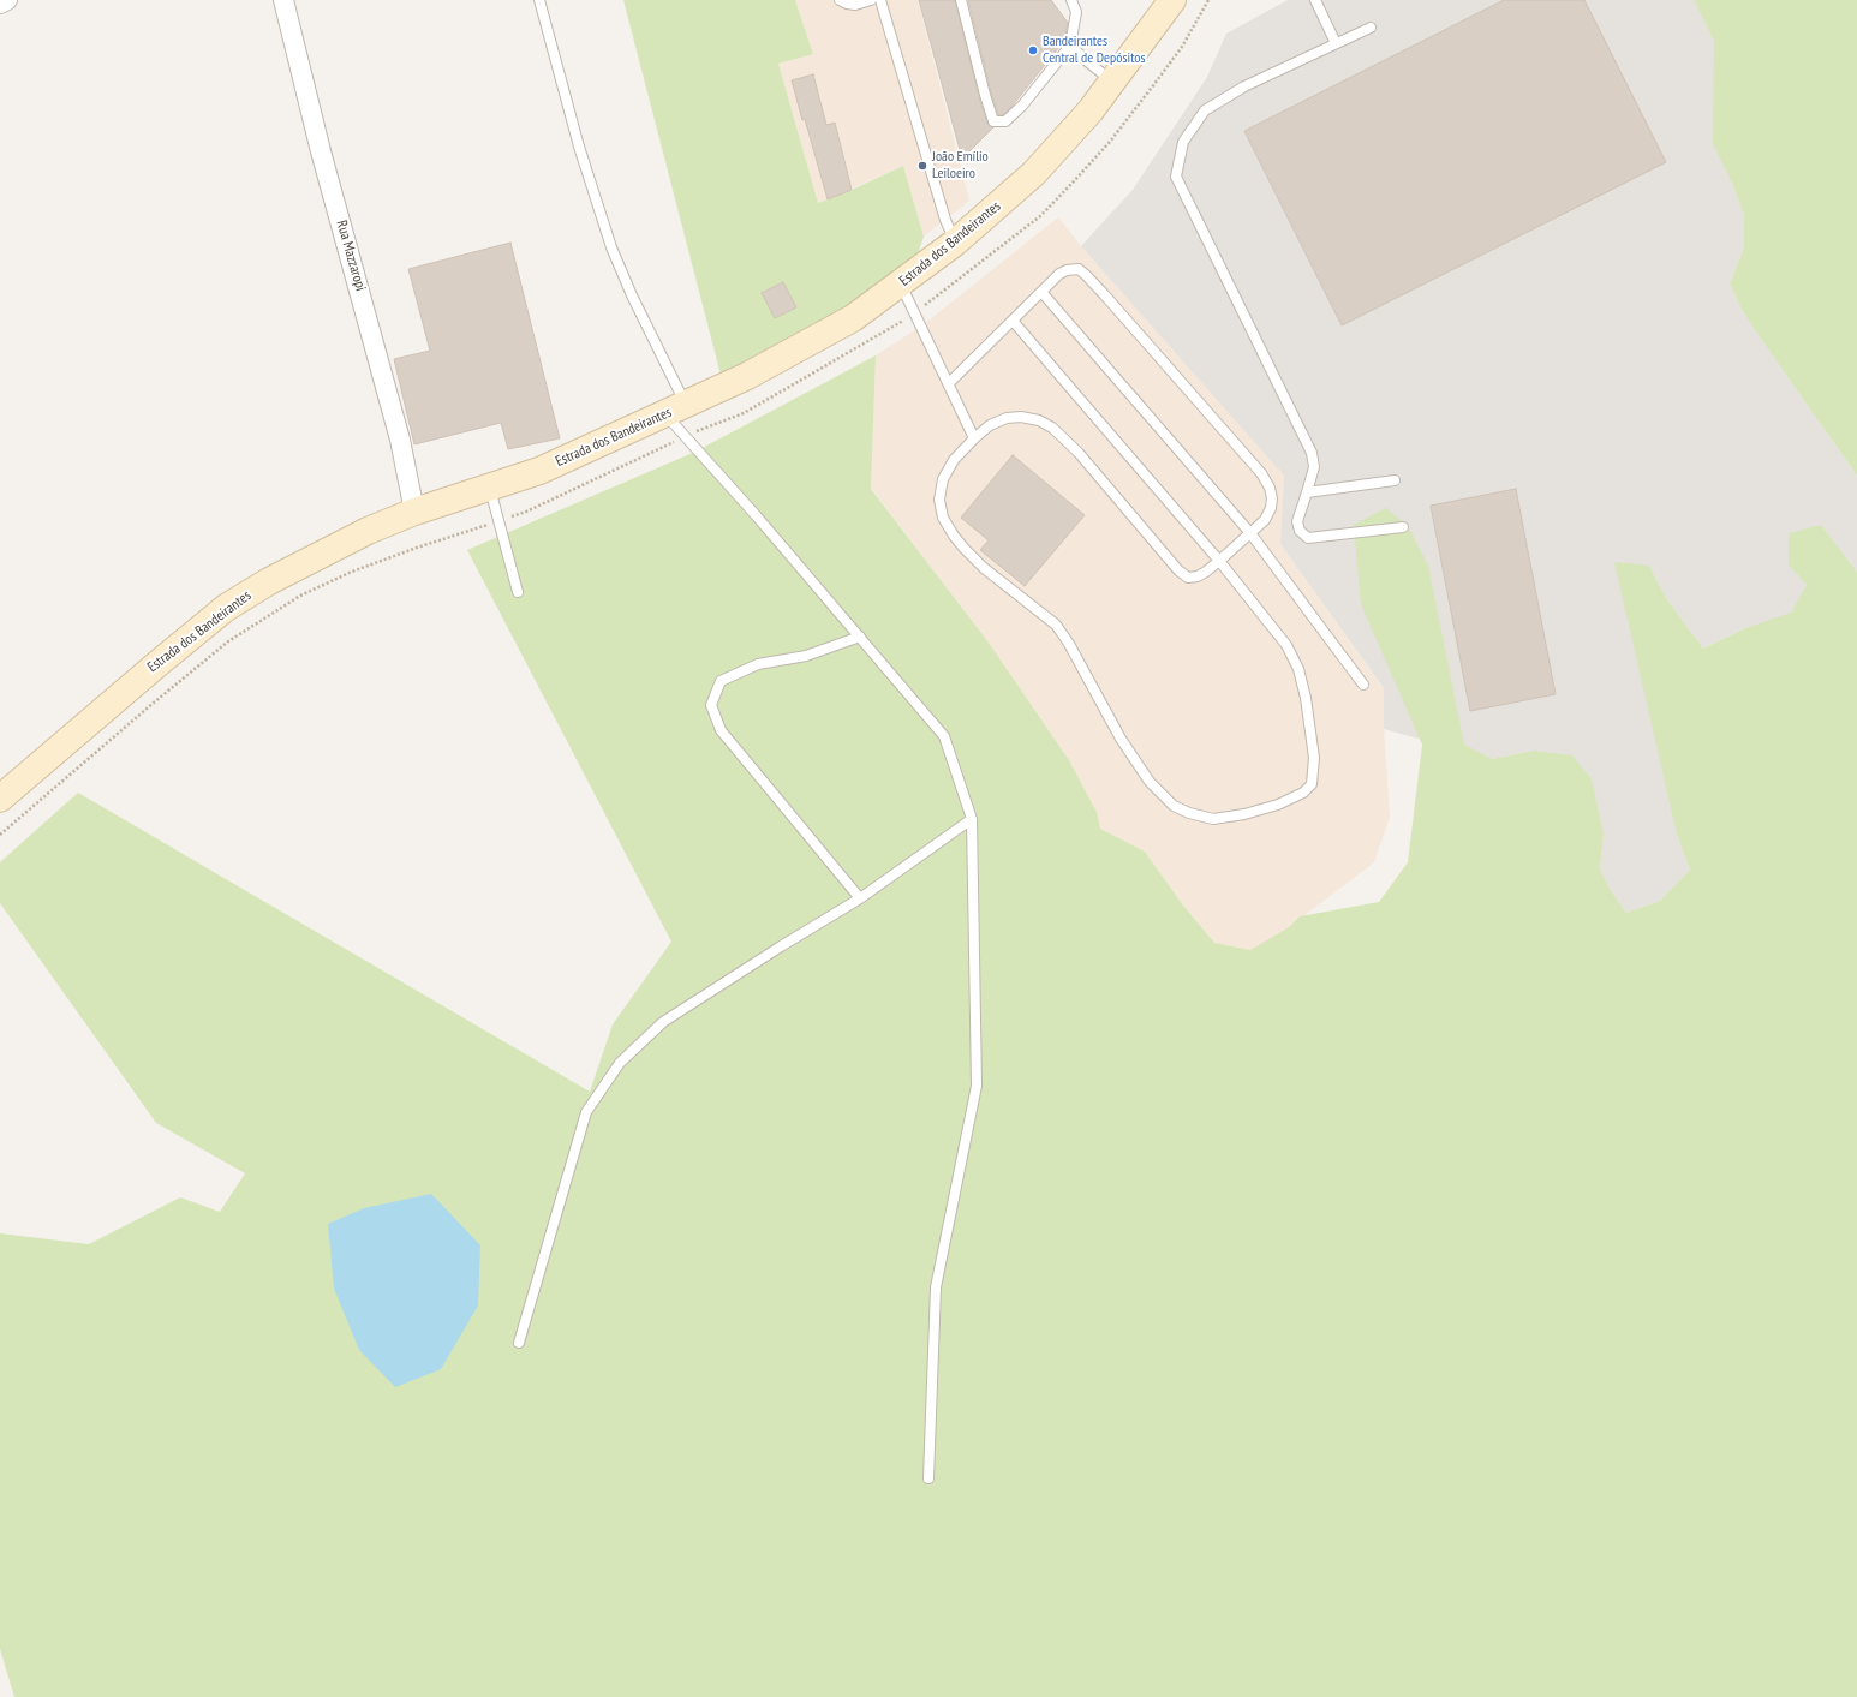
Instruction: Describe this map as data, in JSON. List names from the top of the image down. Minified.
{"streets":{"main road":["Estrada dos Bandeirantes"],"street":["Rua Mazzaropi"]},"crossings":[["Estrada dos Bandeirantes","Rua Mazzaropi"]],"places":["Bandeirantes Central de Depósitos","João Emílio Leiloeiro"]}
